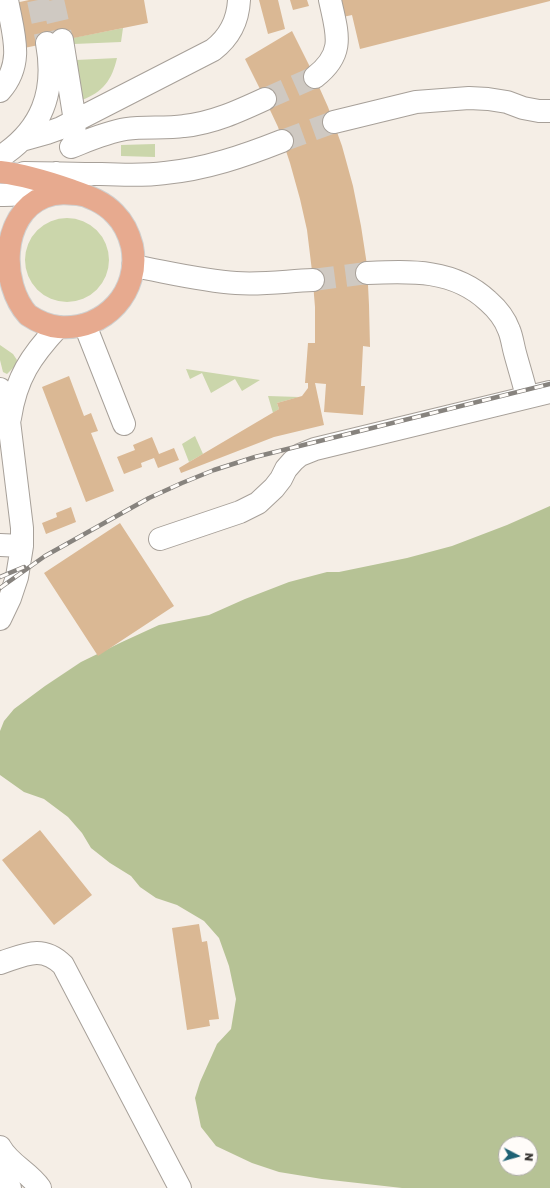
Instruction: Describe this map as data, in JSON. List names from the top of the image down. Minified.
{"north":"right"}
